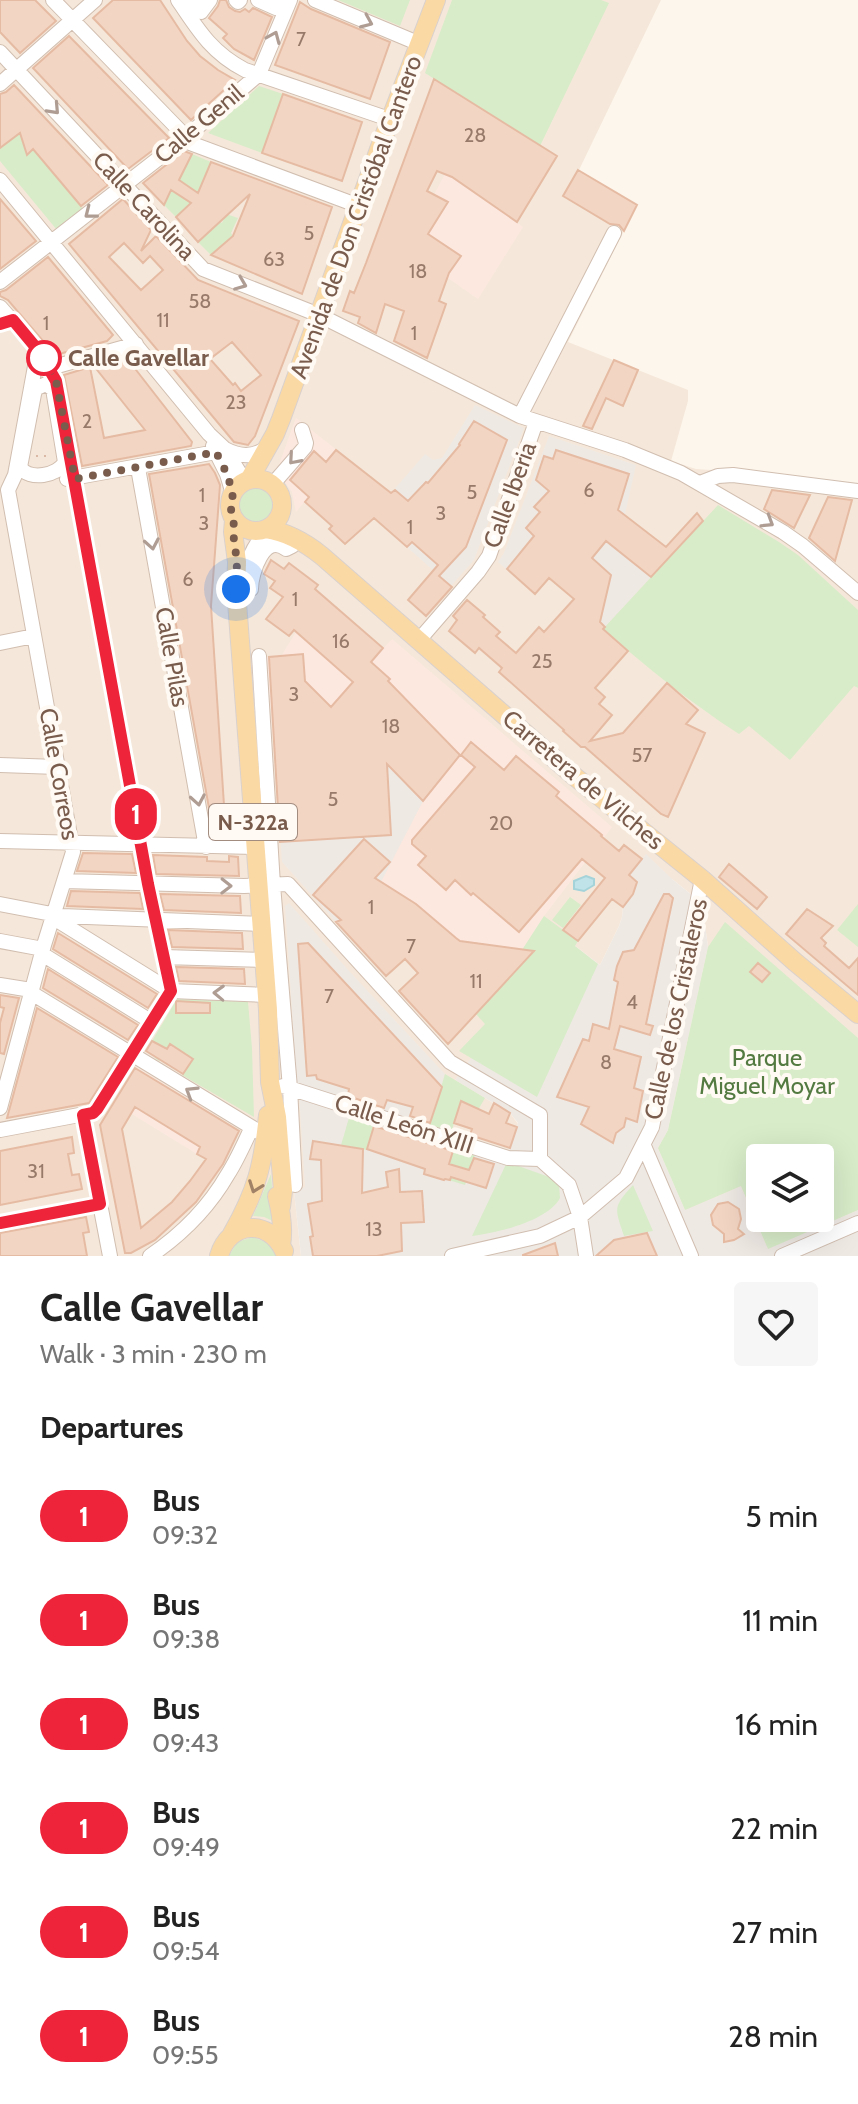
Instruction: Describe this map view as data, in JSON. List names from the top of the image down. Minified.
{"streets":{"main road":["Avenida de Don Cristóbal Cantero","Carretera de Vilches","N-322a"],"street":["Calle Genil","Calle Carolina","Calle Iberia","Calle Pilas","Calle Correos","Calle de los Cristaleros","Calle León XIII"]},"crossings":[["Calle Genil","Calle Carolina"],["Calle Carolina","Avenida de Don Cristóbal Cantero"],["Calle Carolina","Calle Iberia"],["Avenida de Don Cristóbal Cantero","Carretera de Vilches"],["Avenida de Don Cristóbal Cantero","N-322a"],["Calle Iberia","Carretera de Vilches"],["Carretera de Vilches","N-322a"],["Carretera de Vilches","Calle de los Cristaleros"],["N-322a","Calle León XIII"]],"parks":["Parque Miguel Moyar"],"places":["Calle Gavellar"],"lines":["bus line 1"],"house_numbers":["7","28","5","63","18","58","11","1","1","23","2","6","5","1","3","3","1","6","1","16","25","3","18","57","5","20","1","7","11","7","4","8","31","13"],"page":{"on_map":"1","heading":[["Calle Gavellar","Walk · 3 min · 230 m"],"Departures"],"list":[{"mark":"1","name":"Bus","note":"09:32","value":"5 min"},{"mark":"1","name":"Bus","note":"09:38","value":"11 min"},{"mark":"1","name":"Bus","note":"09:43","value":"16 min"},{"mark":"1","name":"Bus","note":"09:49","value":"22 min"},{"mark":"1","name":"Bus","note":"09:54","value":"27 min"},{"mark":"1","name":"Bus","note":"09:55","value":"28 min"}]}}
